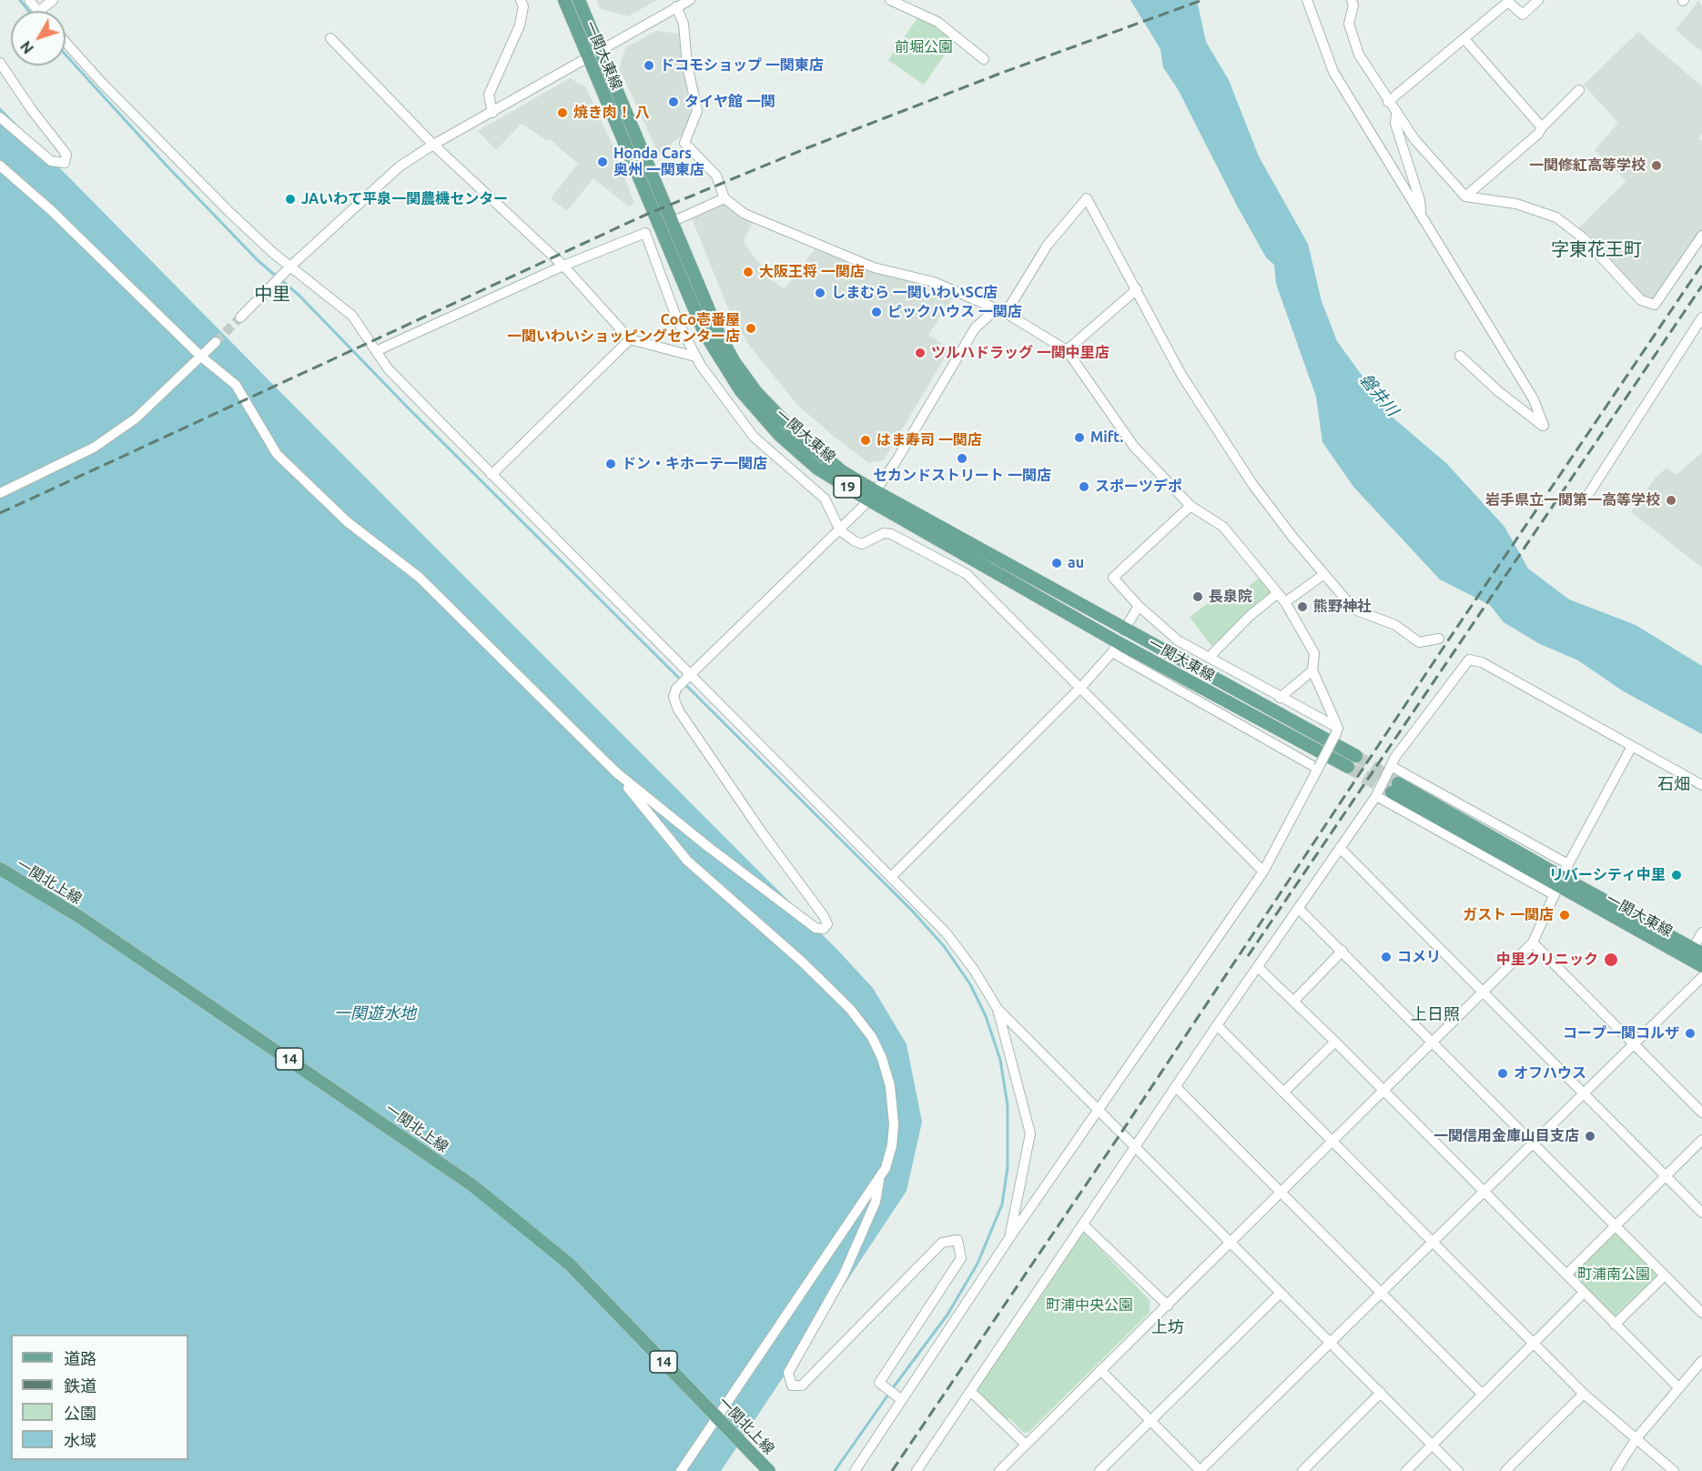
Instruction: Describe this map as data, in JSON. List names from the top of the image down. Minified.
{"streets":{"main road":["一関大東線","19","一関北上線","14"]},"districts":["字東花王町","中里","石畑","上日照","上坊"],"water":["磐井川","一関遊水地"],"parks":["前堀公園","町浦南公園","町浦中央公園"],"places":["ドコモショップ 一関東店","タイヤ館 一関","焼き肉！ 八","Honda Cars 奥州 一関東店","一関修紅高等学校","JAいわて平泉一関農機センター","大阪王将 一関店","しまむら 一関いわいSC店","ピックハウス 一関店","CoCo壱番屋 一関いわいショッピングセンター店","ツルハドラッグ 一関中里店","Mift.","はま寿司 一関店","セカンドストリート 一関店","ドン・キホーテ一関店","スポーツデポ","岩手県立一関第一高等学校","au","長泉院","熊野神社","リバーシティ中里","ガスト 一関店","コメリ","中里クリニック","コープ一関コルザ","オフハウス","一関信用金庫山目支店"],"legend":["道路","鉄道","公園","水域"],"north":"bottom left"}
